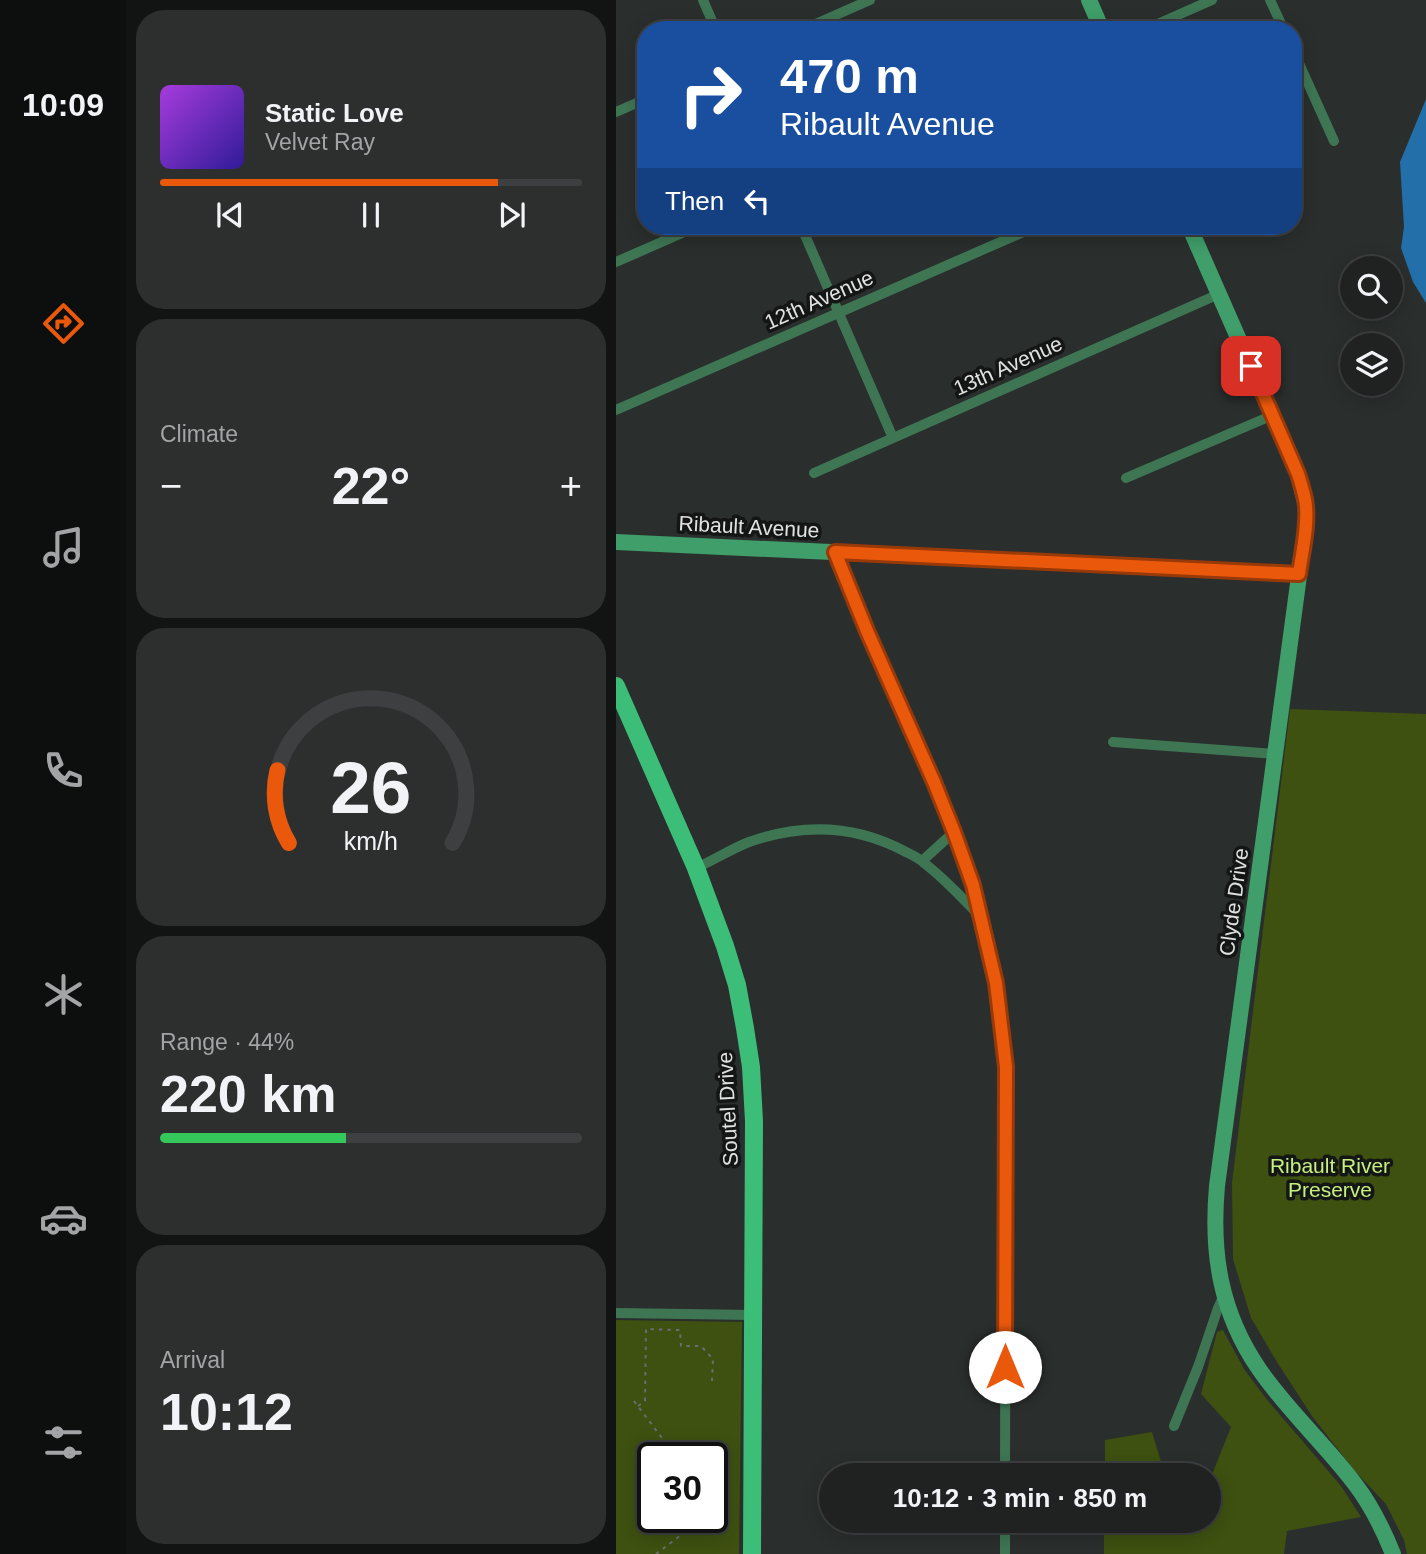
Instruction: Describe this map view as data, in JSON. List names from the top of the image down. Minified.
{"streets":{"main road":["Soutel Drive"],"street":["12th Avenue","13th Avenue","Ribault Avenue","Clyde Drive"]},"crossings":[["13th Avenue","Clyde Drive"],["Ribault Avenue","Clyde Drive"]],"parks":["Ribault River Preserve"],"page":{"tabs":"10:09","turn":["470 m","Ribault Avenue"],"song":["Static Love","Velvet Ray"],"then":"Then","tile":["Climate",["Range · 44%","220 km"],["Arrival","10:12"]],"heat":["−","22°","+"],"limit":"30","trip":"10:12 · 3 min · 850 m","gauge":["26","km/h"]}}
